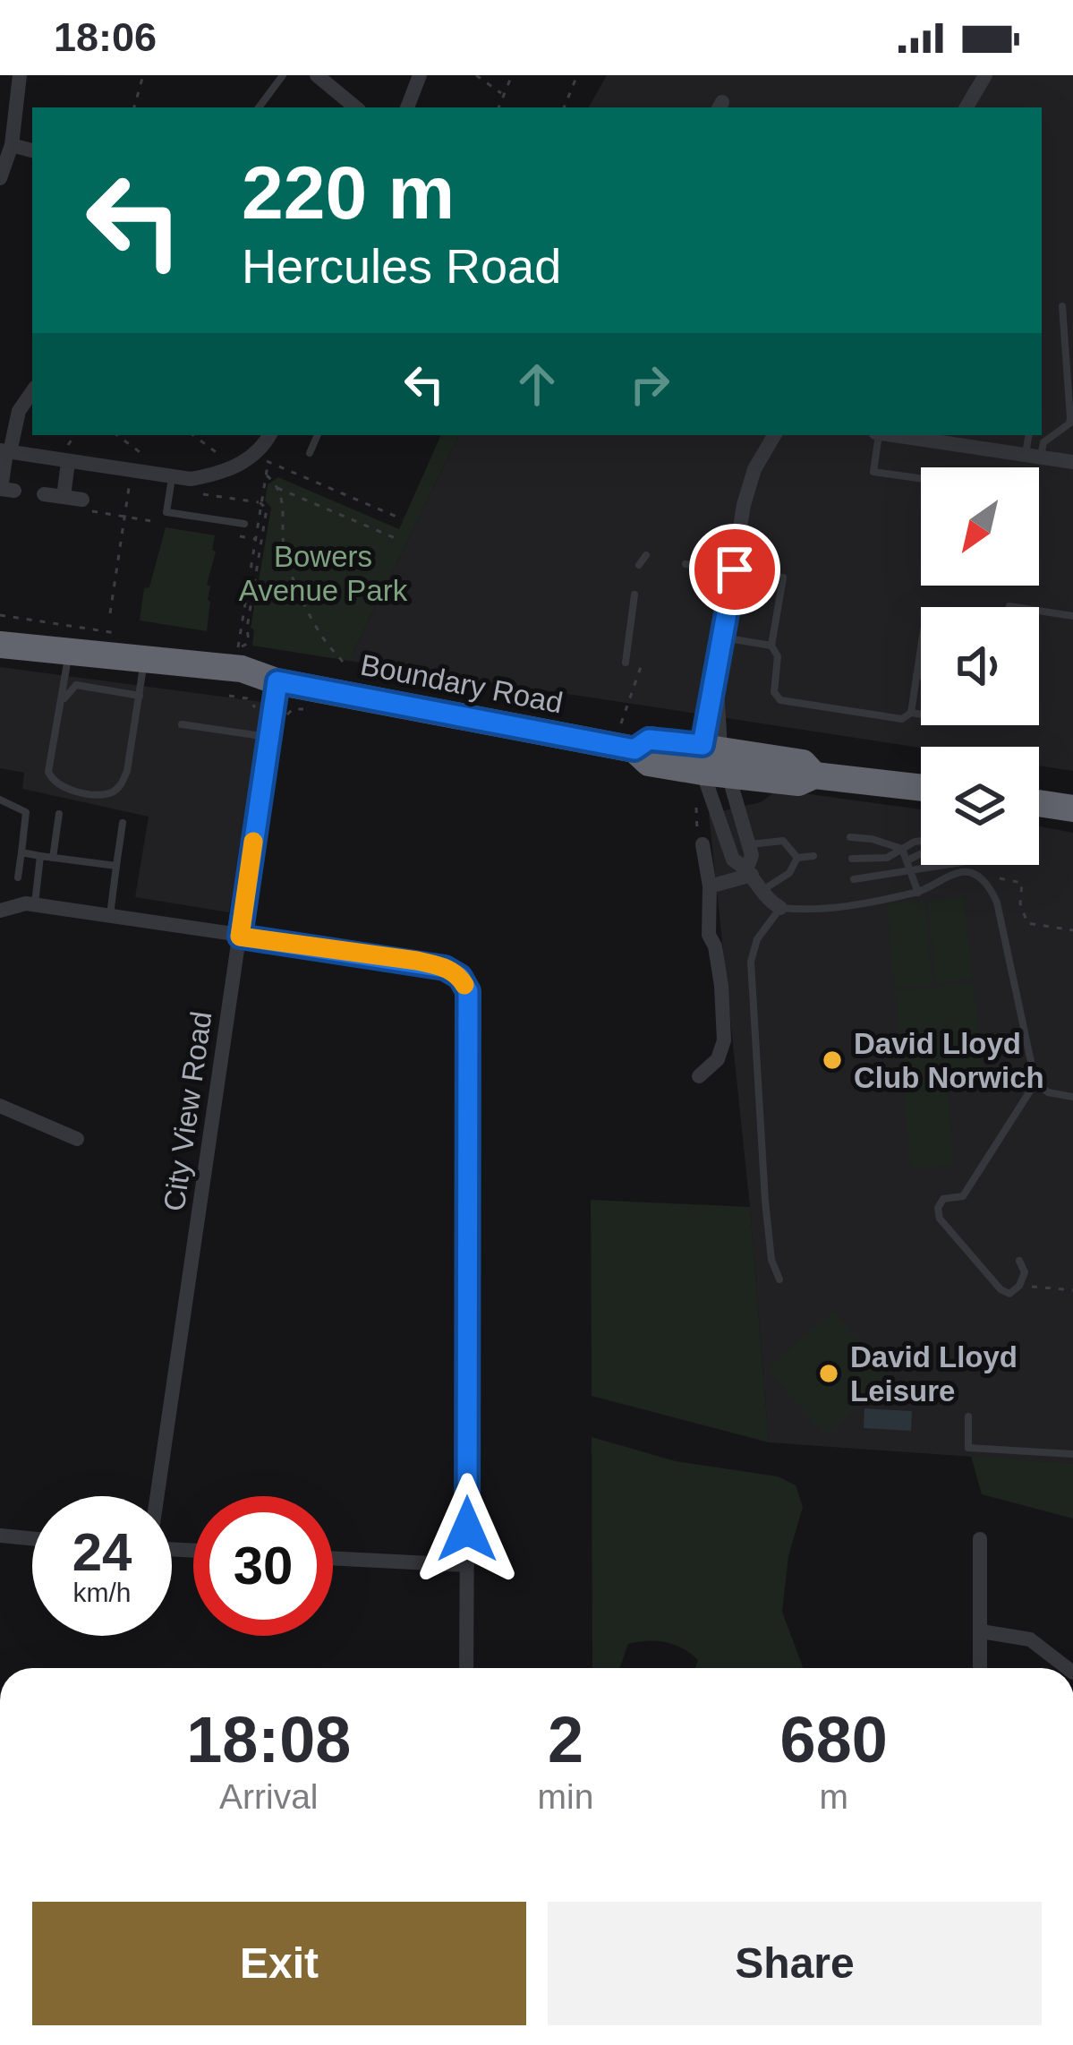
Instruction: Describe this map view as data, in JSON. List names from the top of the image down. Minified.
{"streets":{"highway":["Boundary Road"],"street":["City View Road"]},"crossings":[["Boundary Road","City View Road"]],"parks":["Bowers Avenue Park"],"places":["David Lloyd Club Norwich","David Lloyd Leisure"],"north":"bottom left","page":{"status":"18:06","turn":["220 m","Hercules Road"],"speed":"24 km/h","limit":"30","eta":["18:08","Arrival","2","min","680","m"],"buttons":["Exit","Share"]}}
